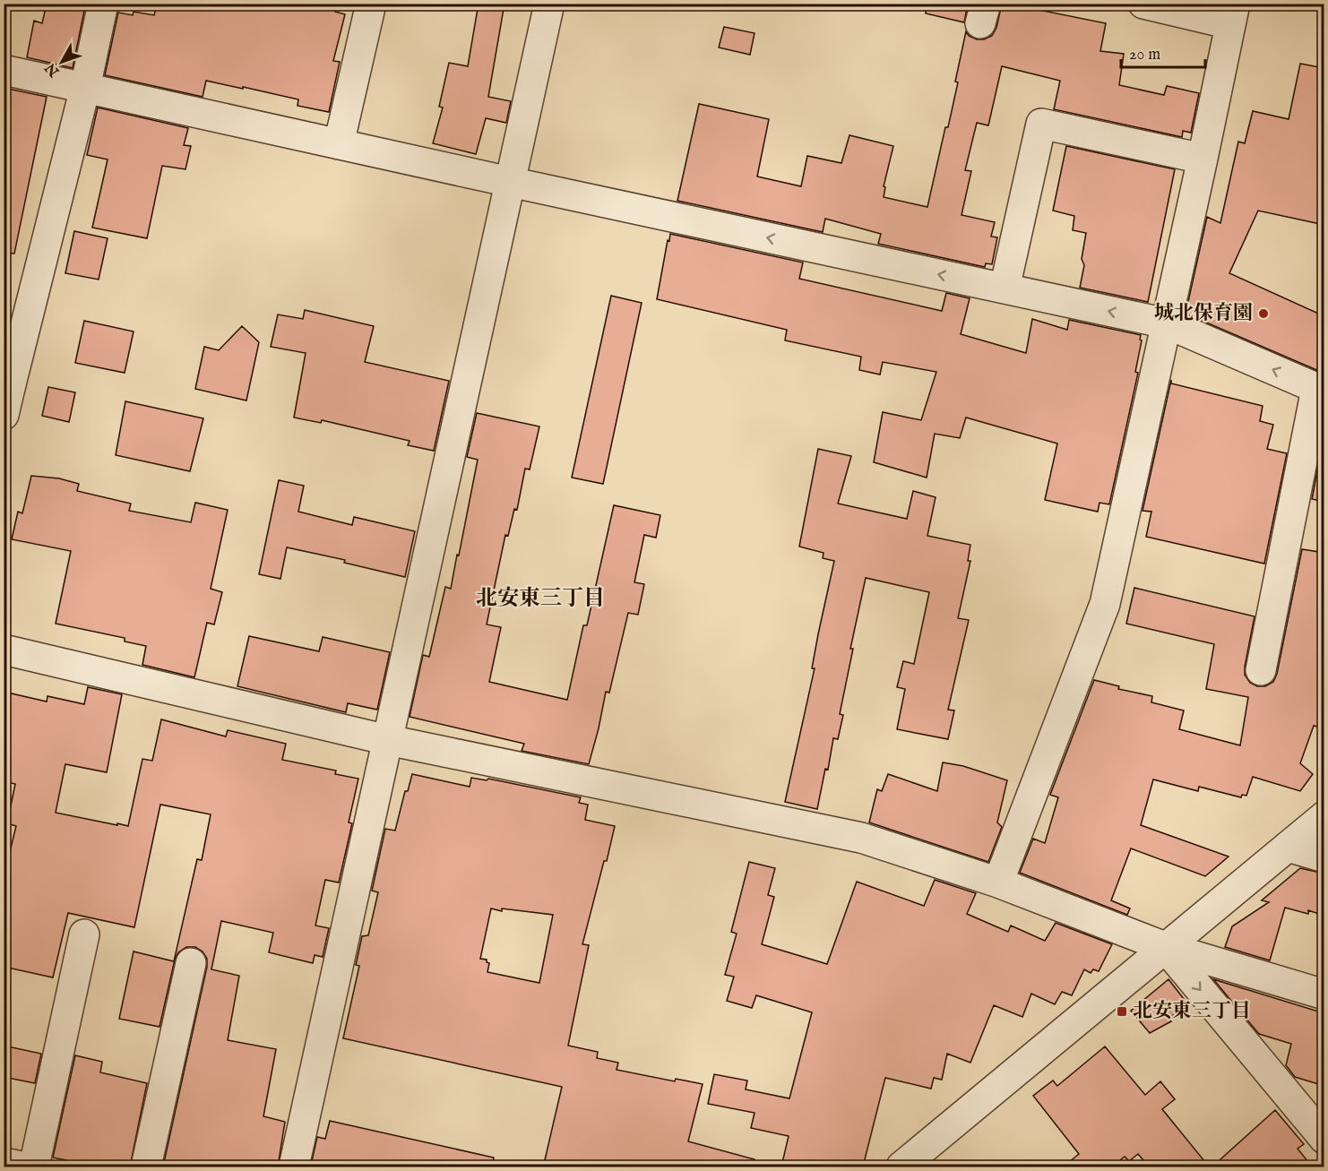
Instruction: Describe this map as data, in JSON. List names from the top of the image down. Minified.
{"districts":["北安東三丁目"],"places":{"other":["城北保育園"],"transit":["北安東三丁目"]},"scale_bar":"20 m","north":"bottom left"}
